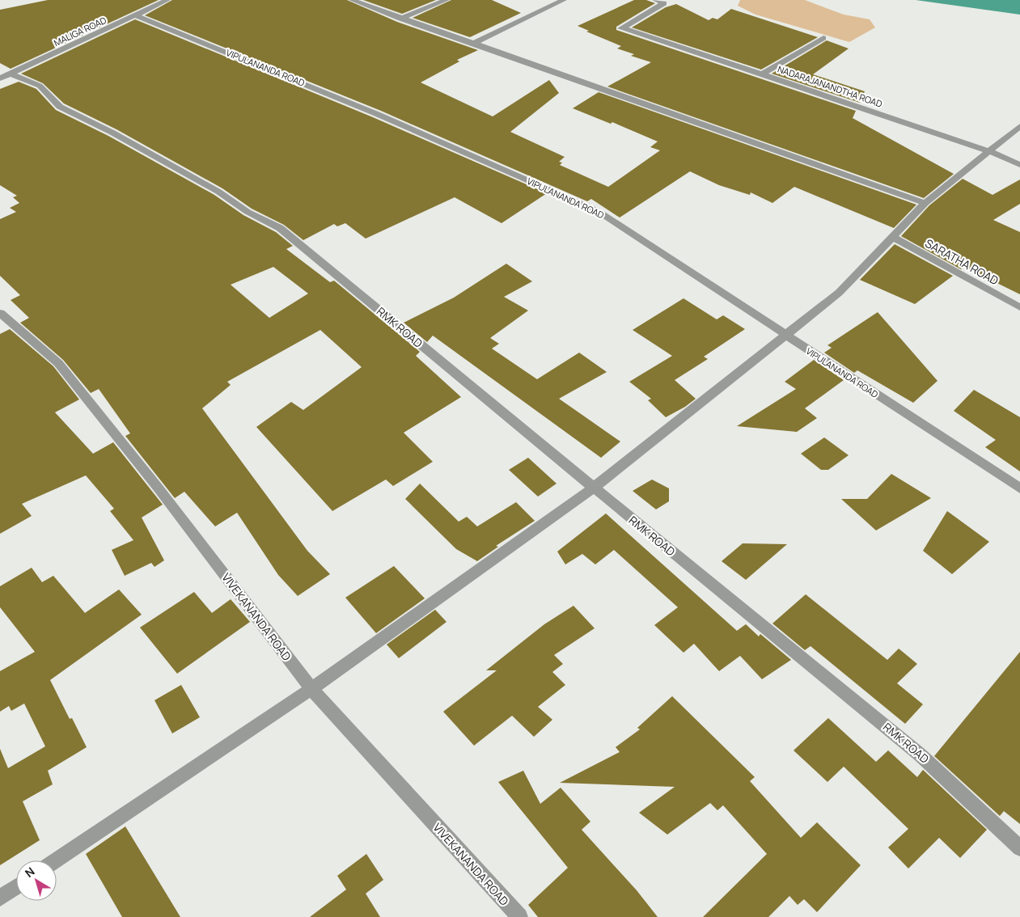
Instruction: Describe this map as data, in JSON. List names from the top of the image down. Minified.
{"streets":{"street":["MALIGA ROAD","VIPULANANDA ROAD","NADARAJANANDTHA ROAD","SARATHA ROAD","RMK ROAD","VIVEKANANDA ROAD"]},"crossings":[["MALIGA ROAD","VIPULANANDA ROAD"],["MALIGA ROAD","RMK ROAD"]],"north":"top left"}
